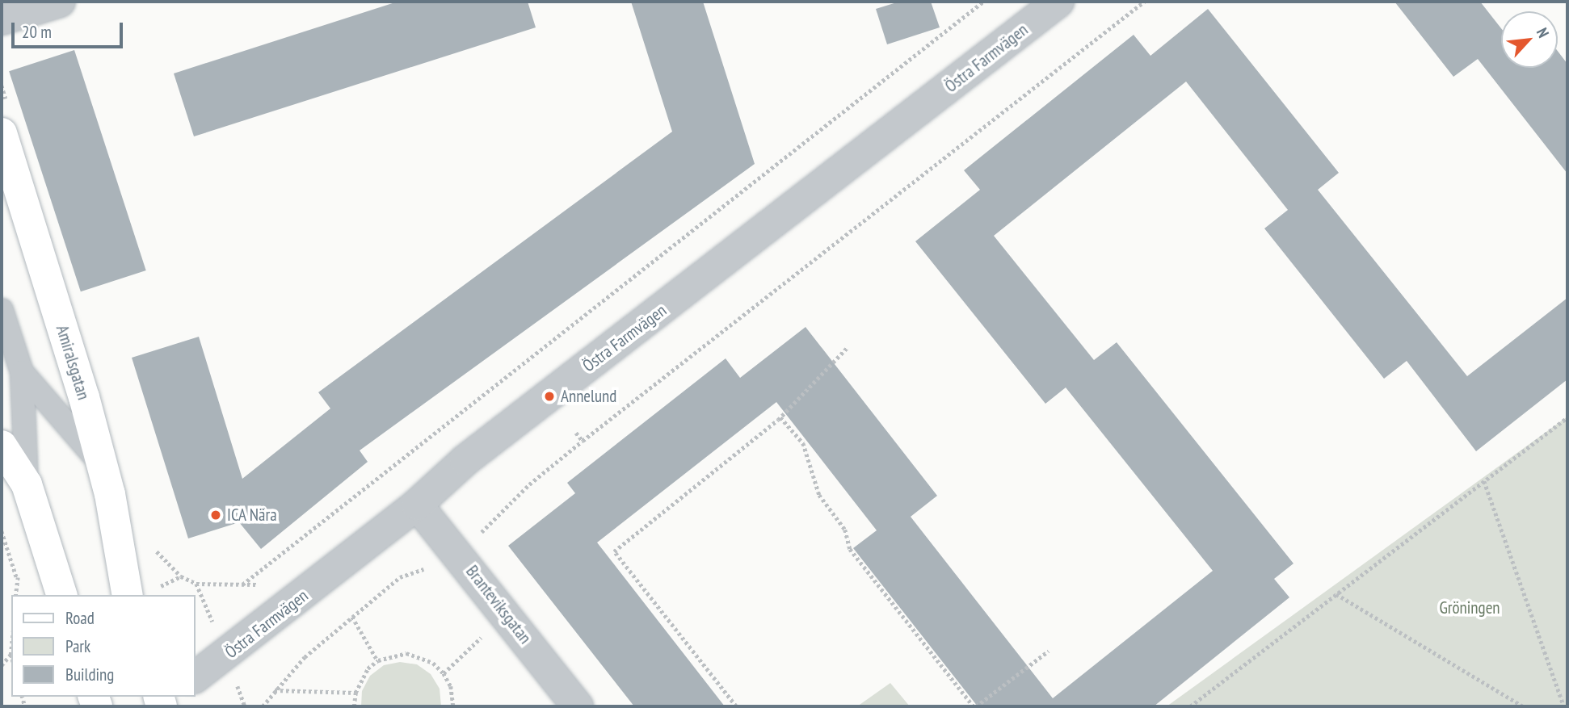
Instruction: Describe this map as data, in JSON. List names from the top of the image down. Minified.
{"streets":{"main road":["Amiralsgatan"],"street":["Östra Farmvägen","Branteviksgatan"]},"crossings":[["Östra Farmvägen","Branteviksgatan"]],"parks":["Gröningen"],"places":["Annelund","ICA Nära"],"legend":["Road","Park","Building"],"scale_bar":"20 m","north":"top right"}
